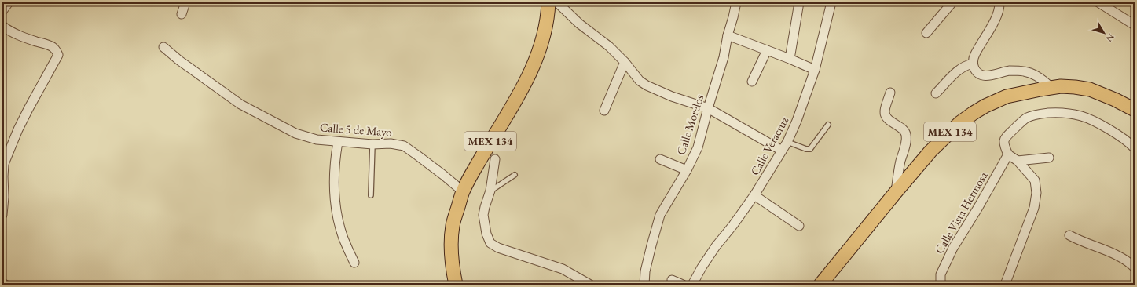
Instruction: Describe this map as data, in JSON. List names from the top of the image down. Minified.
{"streets":{"main road":["MEX 134"],"street":["Calle Morelos","Calle 5 de Mayo","Calle Veracruz","Calle Vista Hermosa"]},"crossings":[["Calle 5 de Mayo","MEX 134"]],"north":"bottom right"}
